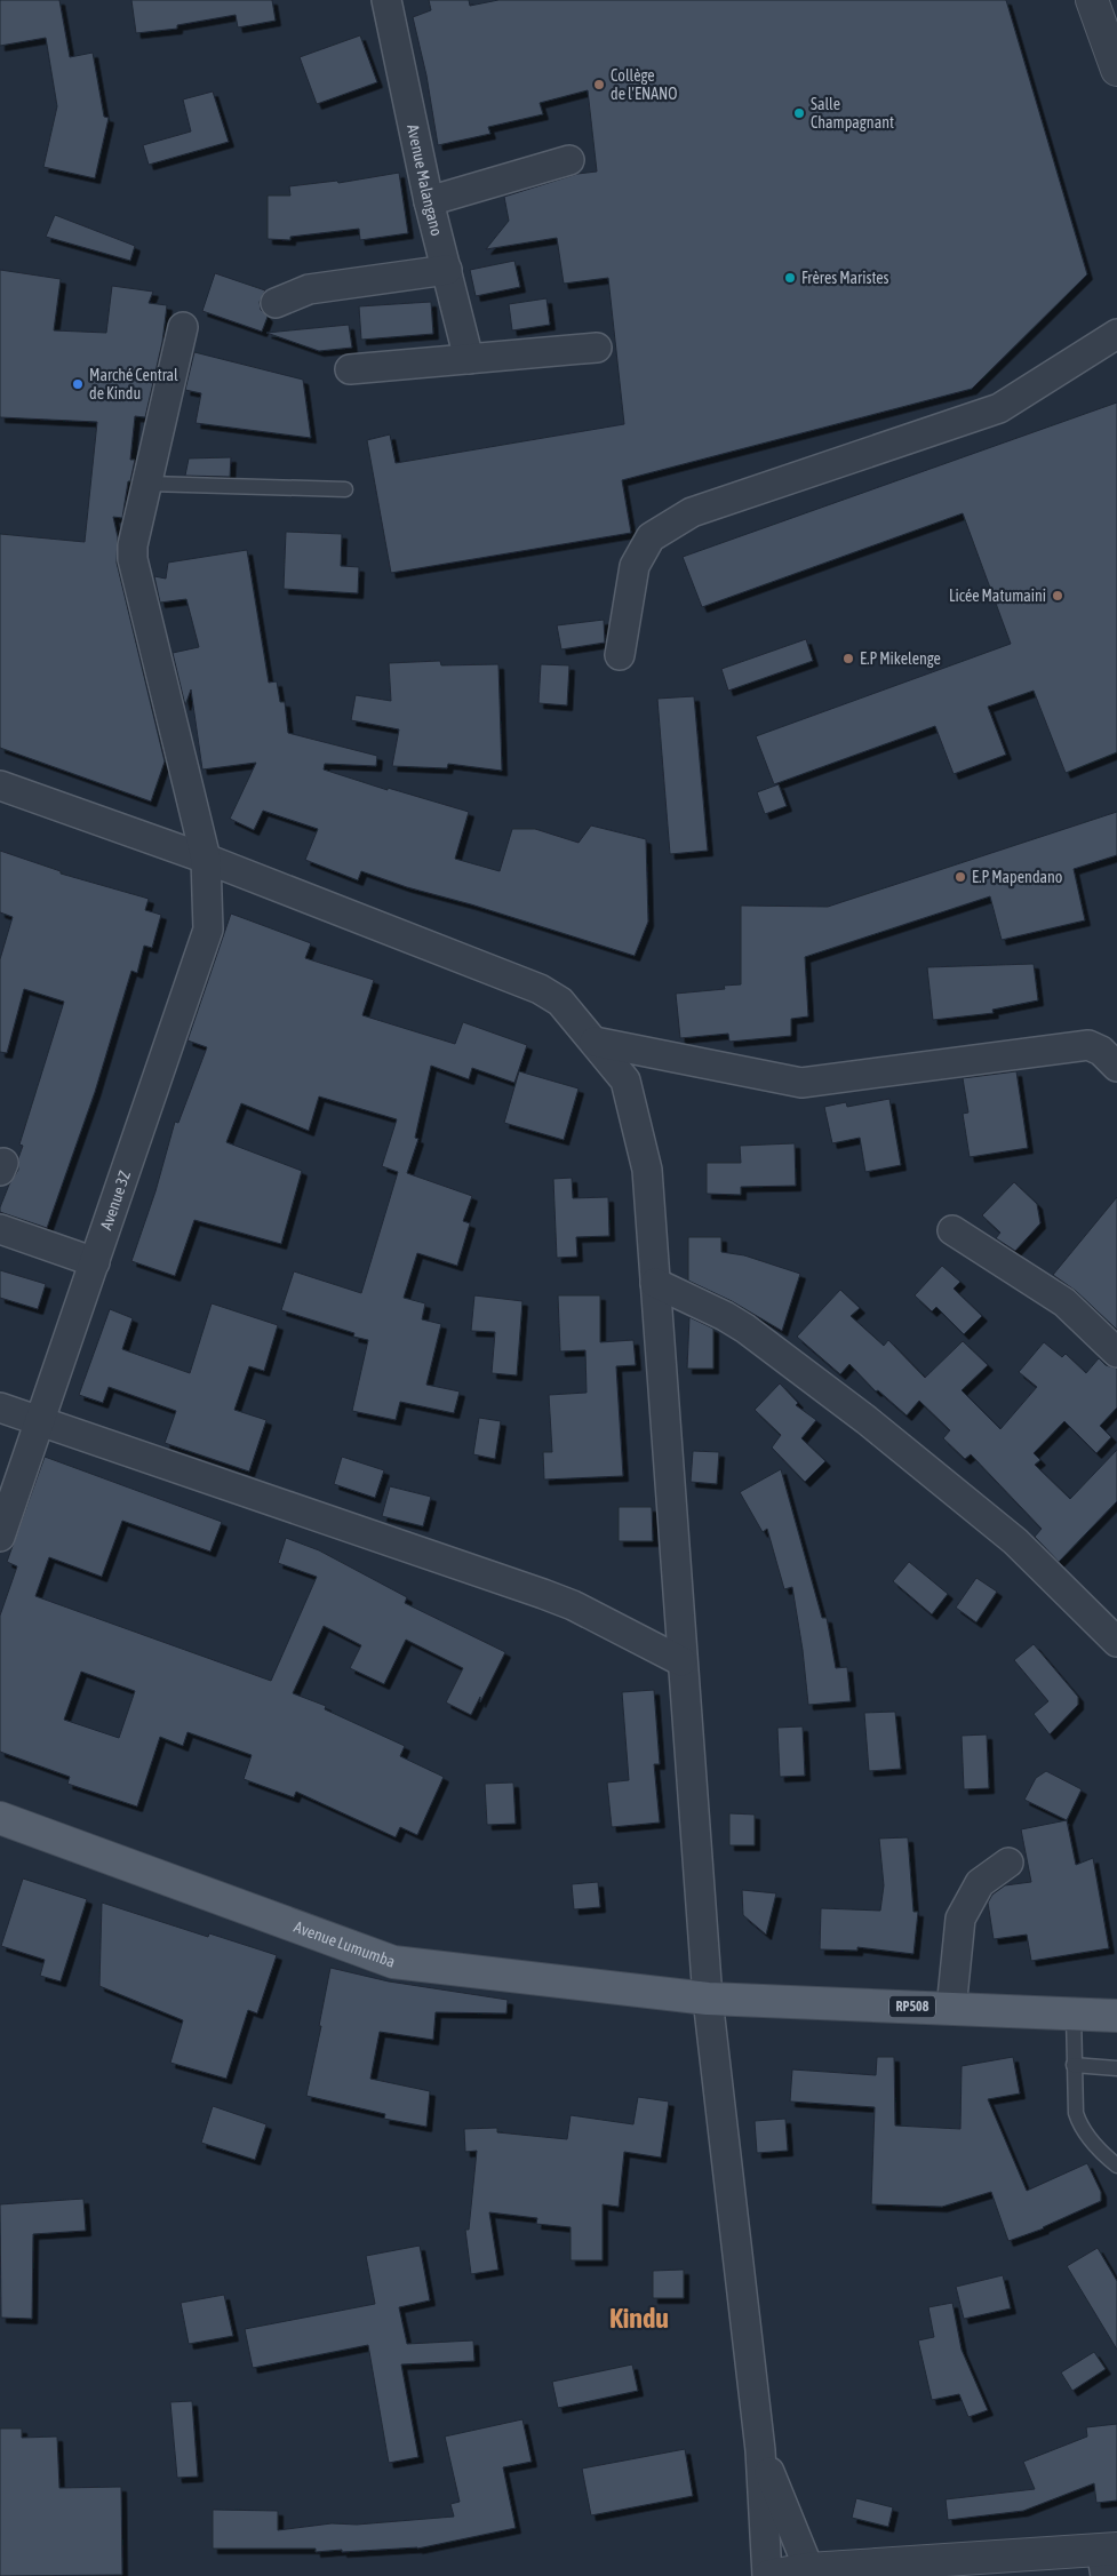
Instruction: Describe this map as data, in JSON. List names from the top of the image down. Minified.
{"streets":{"main road":["Avenue Lumumba","RP508"],"street":["Avenue Malangano","Avenue 3Z"]},"crossings":[["Avenue Lumumba","RP508"]],"districts":["Kindu"],"places":["Collège de l'ENANO","Salle Champagnant","Frères Maristes","Marché Central de Kindu","Licée Matumaini","E.P Mikelenge","E.P Mapendano"]}
